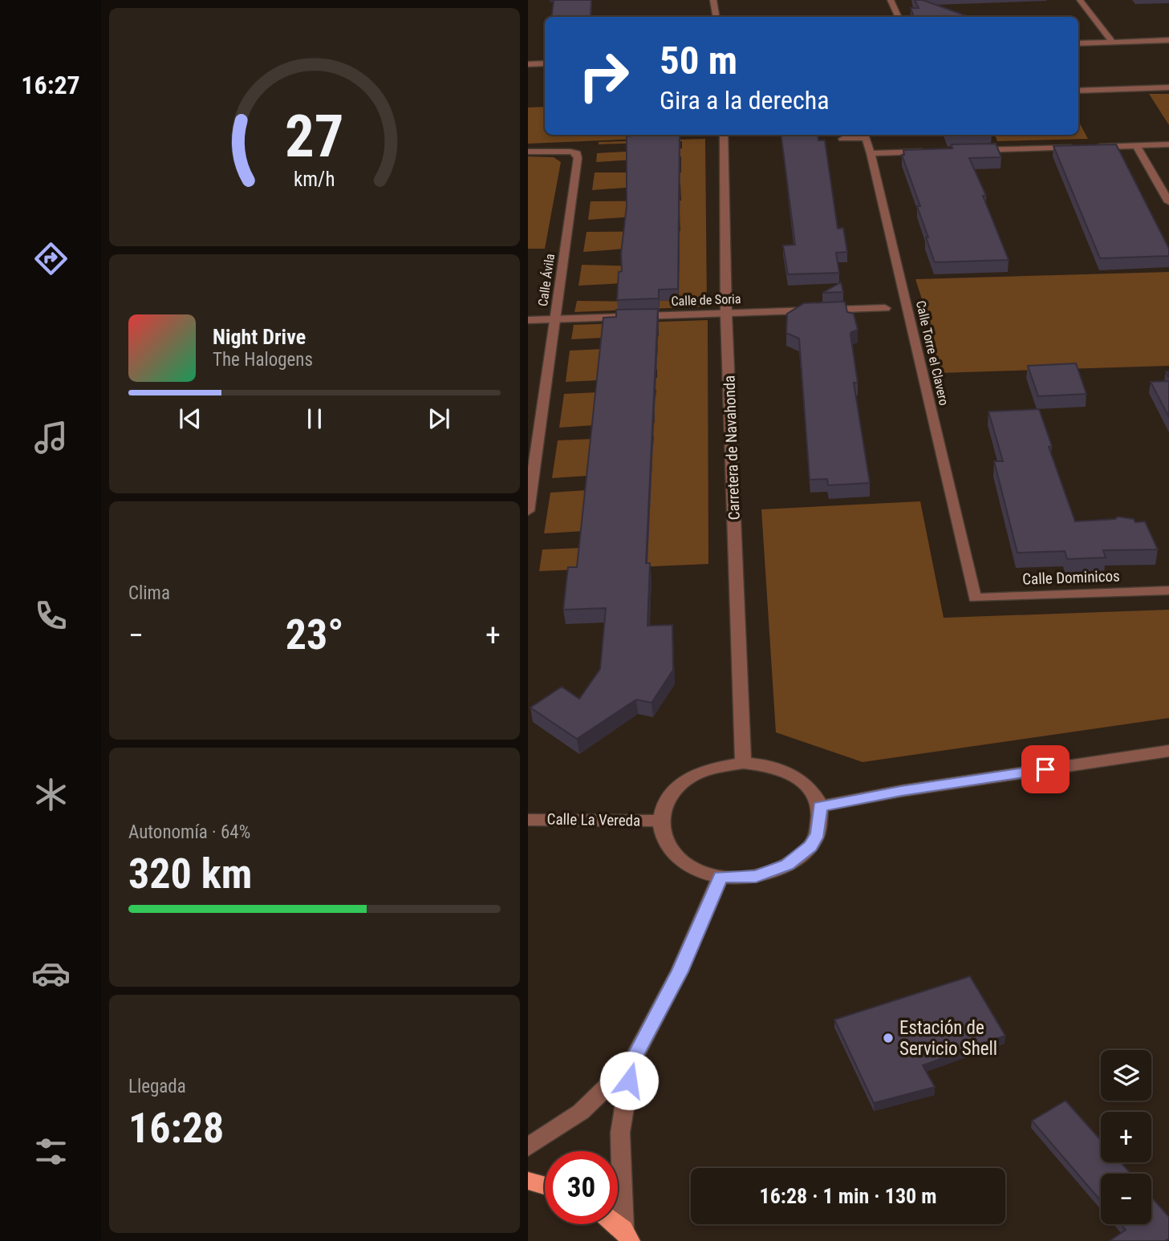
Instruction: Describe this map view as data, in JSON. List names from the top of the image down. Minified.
{"streets":{"street":["Calle Ávila","Calle de Soria","Calle Torre el Clavero","Carretera de Navahonda","Calle Dominicos","Calle La Vereda"]},"crossings":[["Calle Ávila","Calle de Soria"],["Calle de Soria","Carretera de Navahonda"],["Calle Torre el Clavero","Calle Dominicos"],["Carretera de Navahonda","Calle La Vereda"]],"places":["Estación de Servicio Shell"],"page":{"tabs":"16:27","turn":["50 m","Gira a la derecha"],"song":["Night Drive","The Halogens"],"tile":["Clima",["Autonomía · 64%","320 km"],["Llegada","16:28"]],"heat":["−","23°","+"],"map_buttons":["+","−"],"limit":"30","trip":"16:28 · 1 min · 130 m","gauge":["27","km/h"]}}
